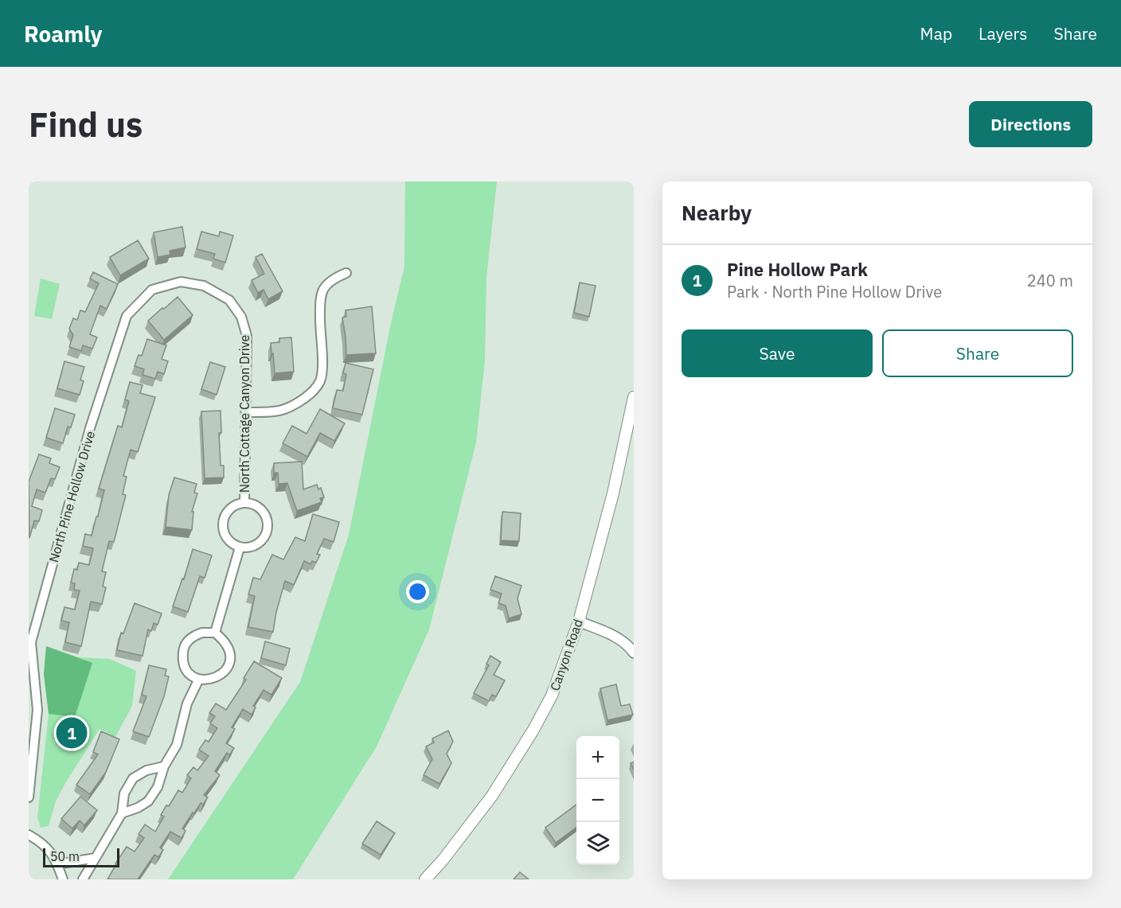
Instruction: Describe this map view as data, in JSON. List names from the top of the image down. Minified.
{"streets":{"main road":["Canyon Road"],"street":["North Cottage Canyon Drive","North Pine Hollow Drive"]},"crossings":[["North Cottage Canyon Drive","North Pine Hollow Drive"]],"scale_bar":"50 m","page":{"header":"Roamly","nav":["Map","Layers","Share"],"buttons":["Directions",["Save","Share"]],"title":"Find us","heading":"Nearby","list":[{"mark":"1","name":"Pine Hollow Park","note":"Park · North Pine Hollow Drive","value":"240 m"}],"pins":"1","map_buttons":["+","−"],"scale":"50 m"}}
